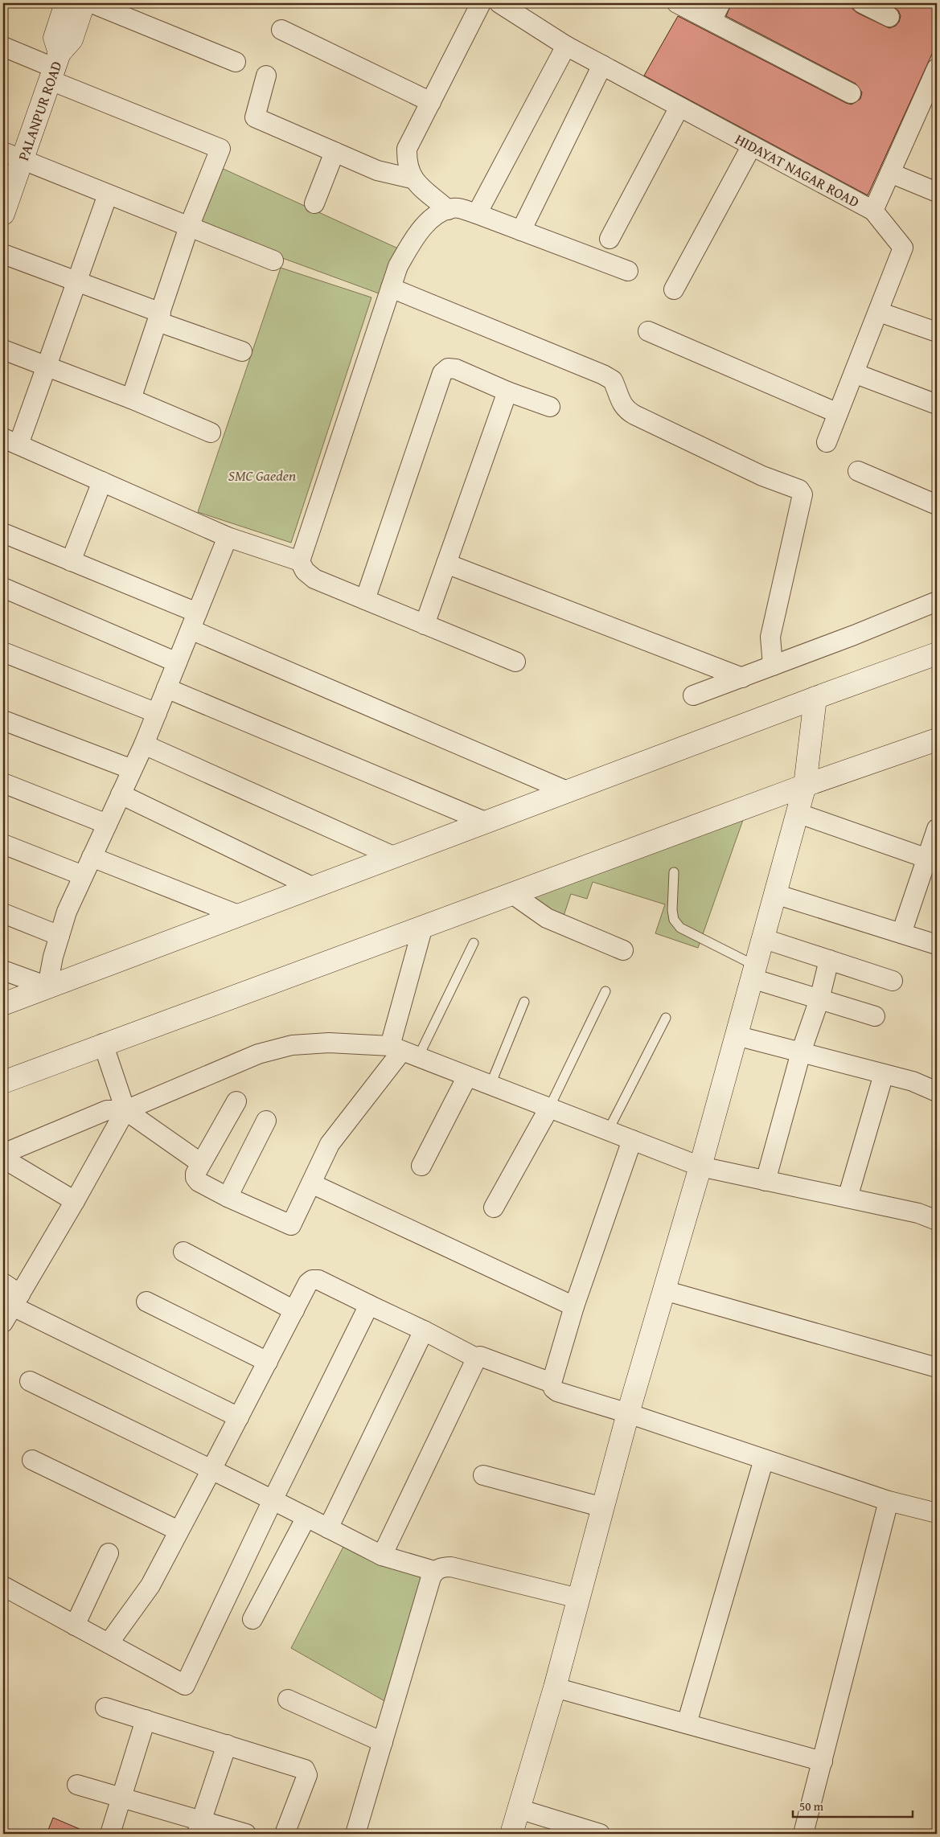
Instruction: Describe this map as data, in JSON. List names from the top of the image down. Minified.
{"streets":{"street":["PALANPUR ROAD","HIDAYAT NAGAR ROAD"]},"parks":["SMC Gaeden"],"scale_bar":"50 m"}
